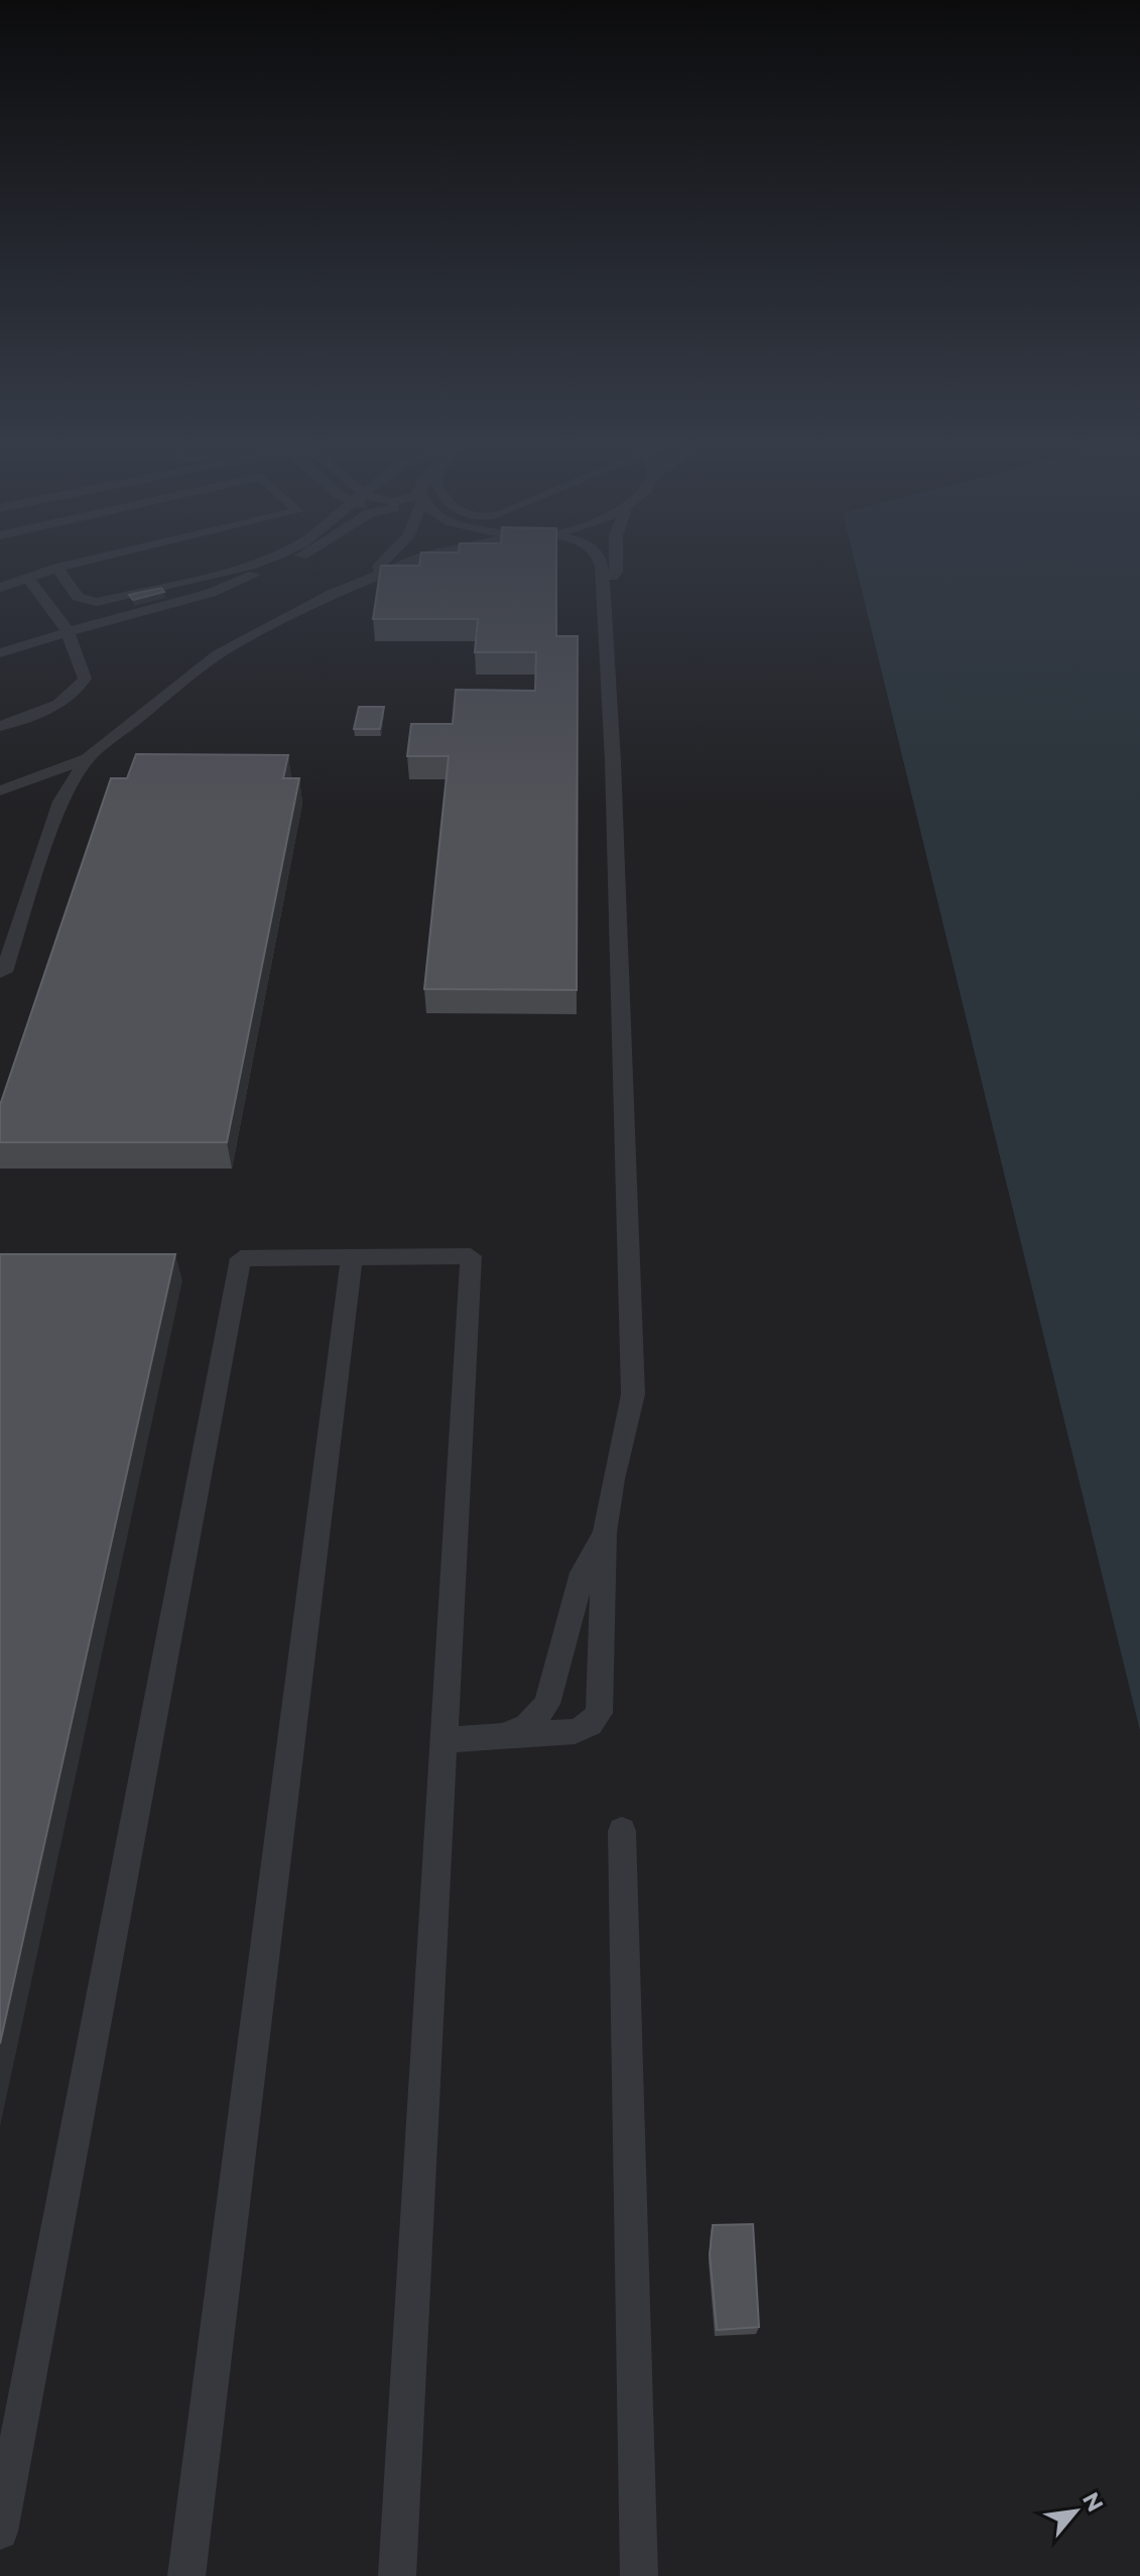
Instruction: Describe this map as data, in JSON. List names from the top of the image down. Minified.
{"north":"top right"}
